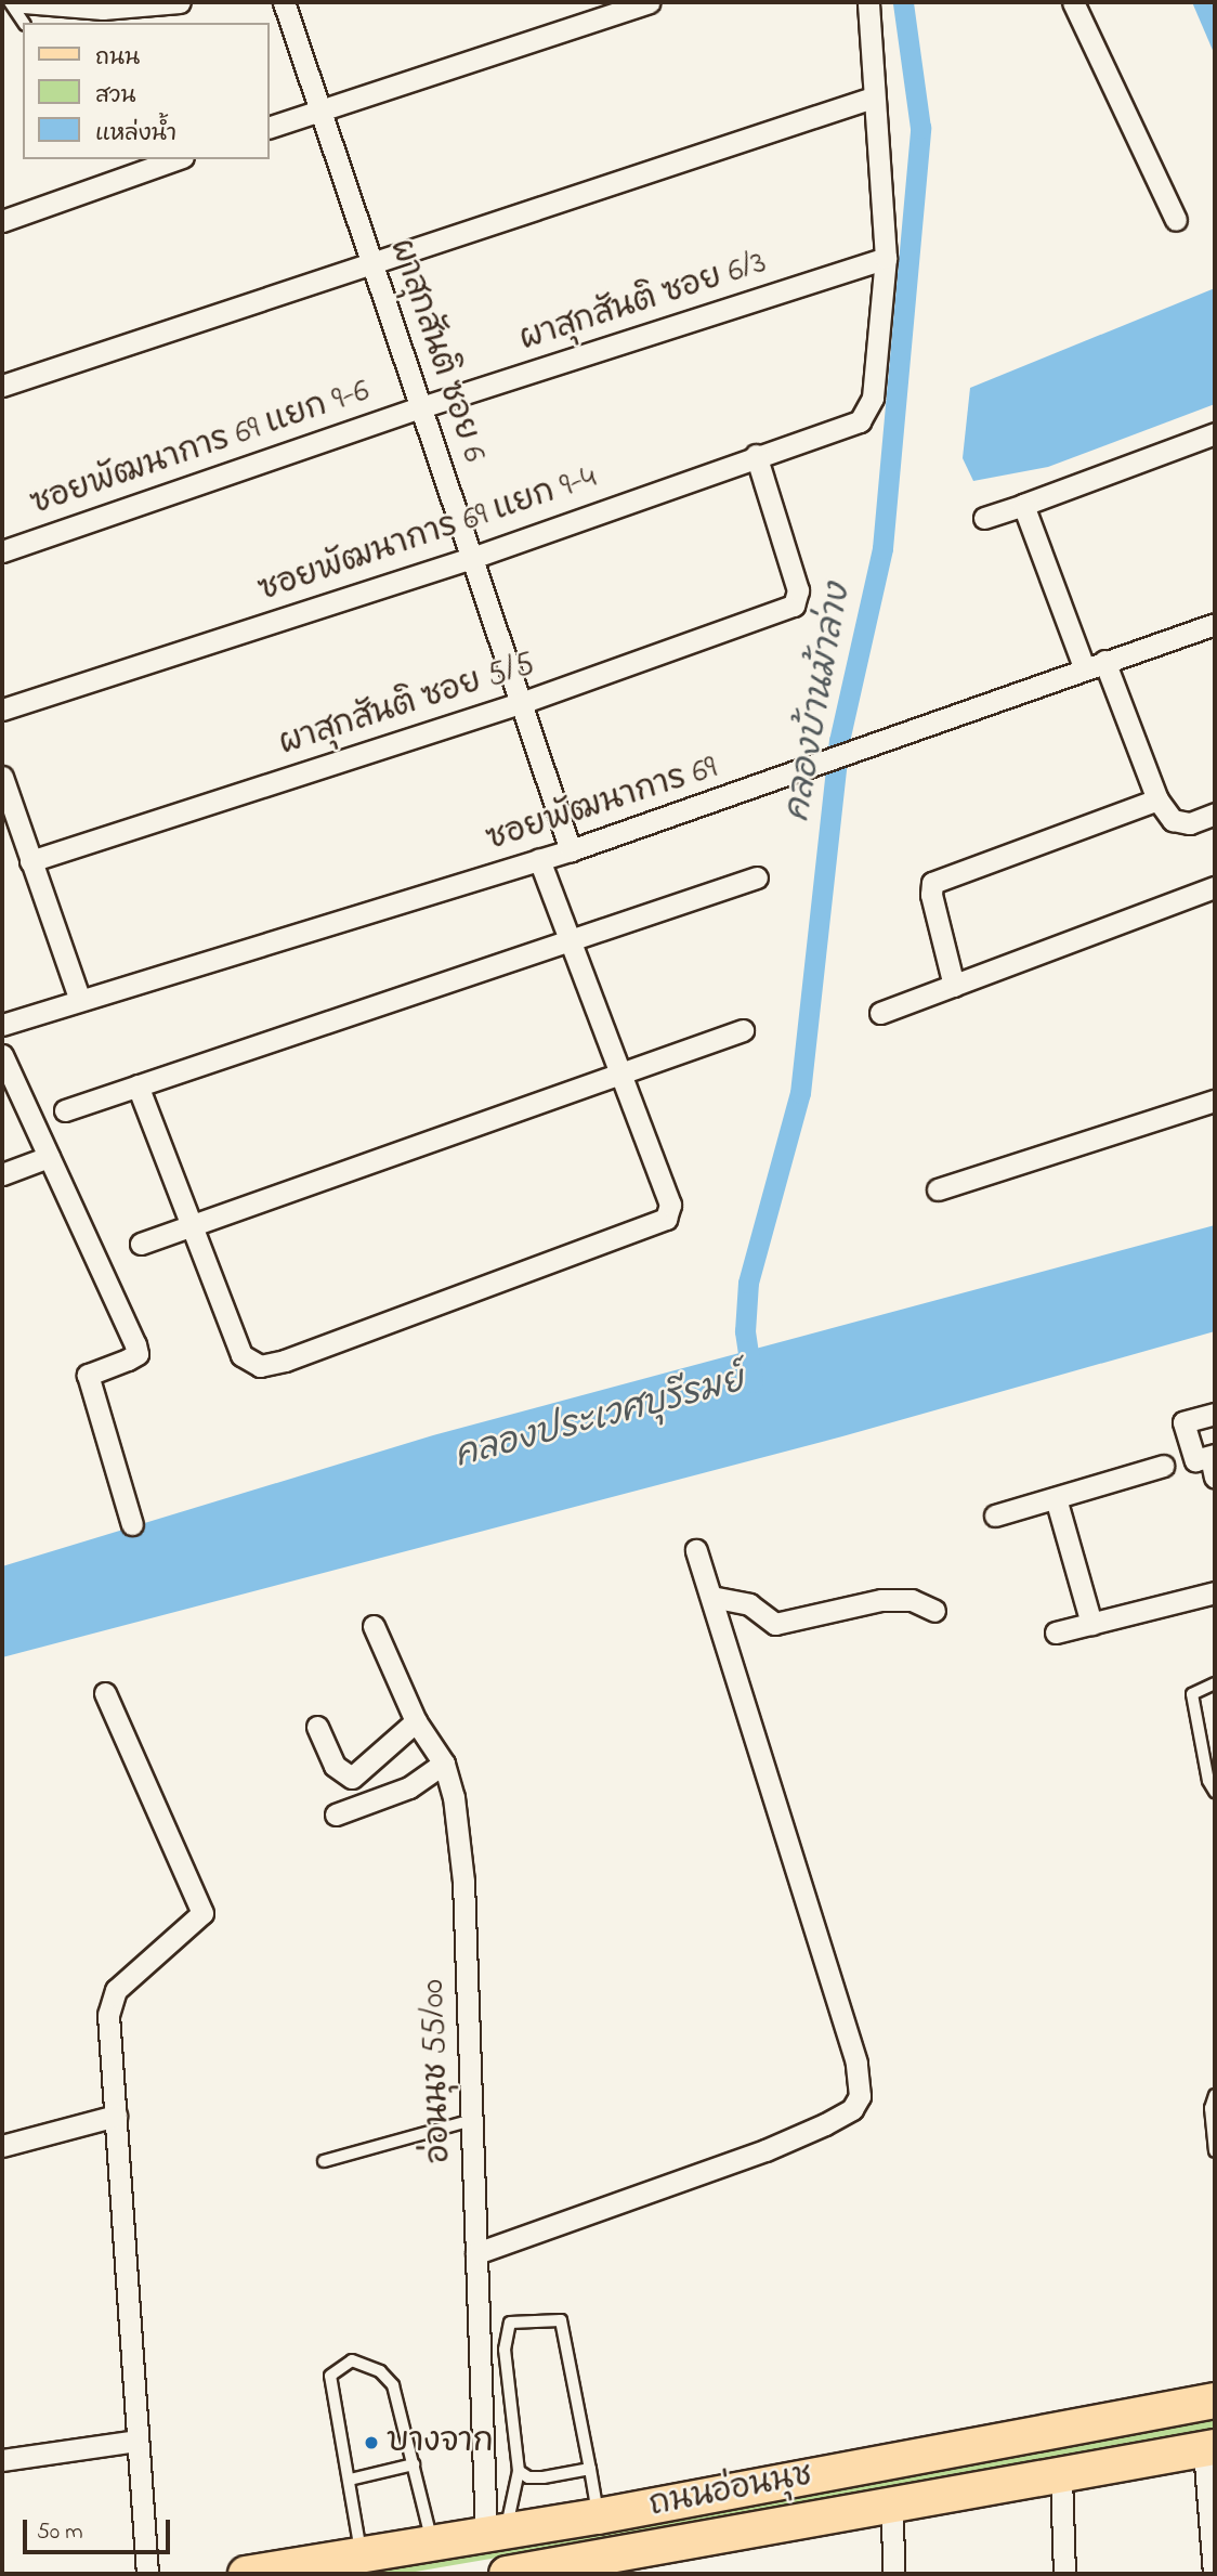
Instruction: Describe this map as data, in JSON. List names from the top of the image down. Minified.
{"streets":{"main road":["ถนนอ่อนนุช"],"street":["ผาสุกสันติ ซอย 6/3","ผาสุกสันติ ซอย 6","ซอยพัฒนาการ 69 แยก 9-6","ซอยพัฒนาการ 69 แยก 9-4","ผาสุกสันติ ซอย 5/5","ซอยพัฒนาการ 69","อ่อนนุช 55/00"]},"crossings":[["ผาสุกสันติ ซอย 6/3","ผาสุกสันติ ซอย 6"],["ผาสุกสันติ ซอย 6/3","ซอยพัฒนาการ 69 แยก 9-6"],["ผาสุกสันติ ซอย 6/3","ซอยพัฒนาการ 69 แยก 9-4"],["ผาสุกสันติ ซอย 6","ซอยพัฒนาการ 69 แยก 9-6"],["ผาสุกสันติ ซอย 6","ซอยพัฒนาการ 69 แยก 9-4"],["ผาสุกสันติ ซอย 6","ผาสุกสันติ ซอย 5/5"],["ผาสุกสันติ ซอย 6","ซอยพัฒนาการ 69"],["ซอยพัฒนาการ 69 แยก 9-4","ผาสุกสันติ ซอย 5/5"],["อ่อนนุช 55/00","ถนนอ่อนนุช"]],"water":["คลองบ้านม้าล่าง","คลองประเวศบุรีรมย์"],"places":["บางจาก"],"legend":["ถนน","สวน","แหล่งน้ำ"],"scale_bar":"50 m"}
